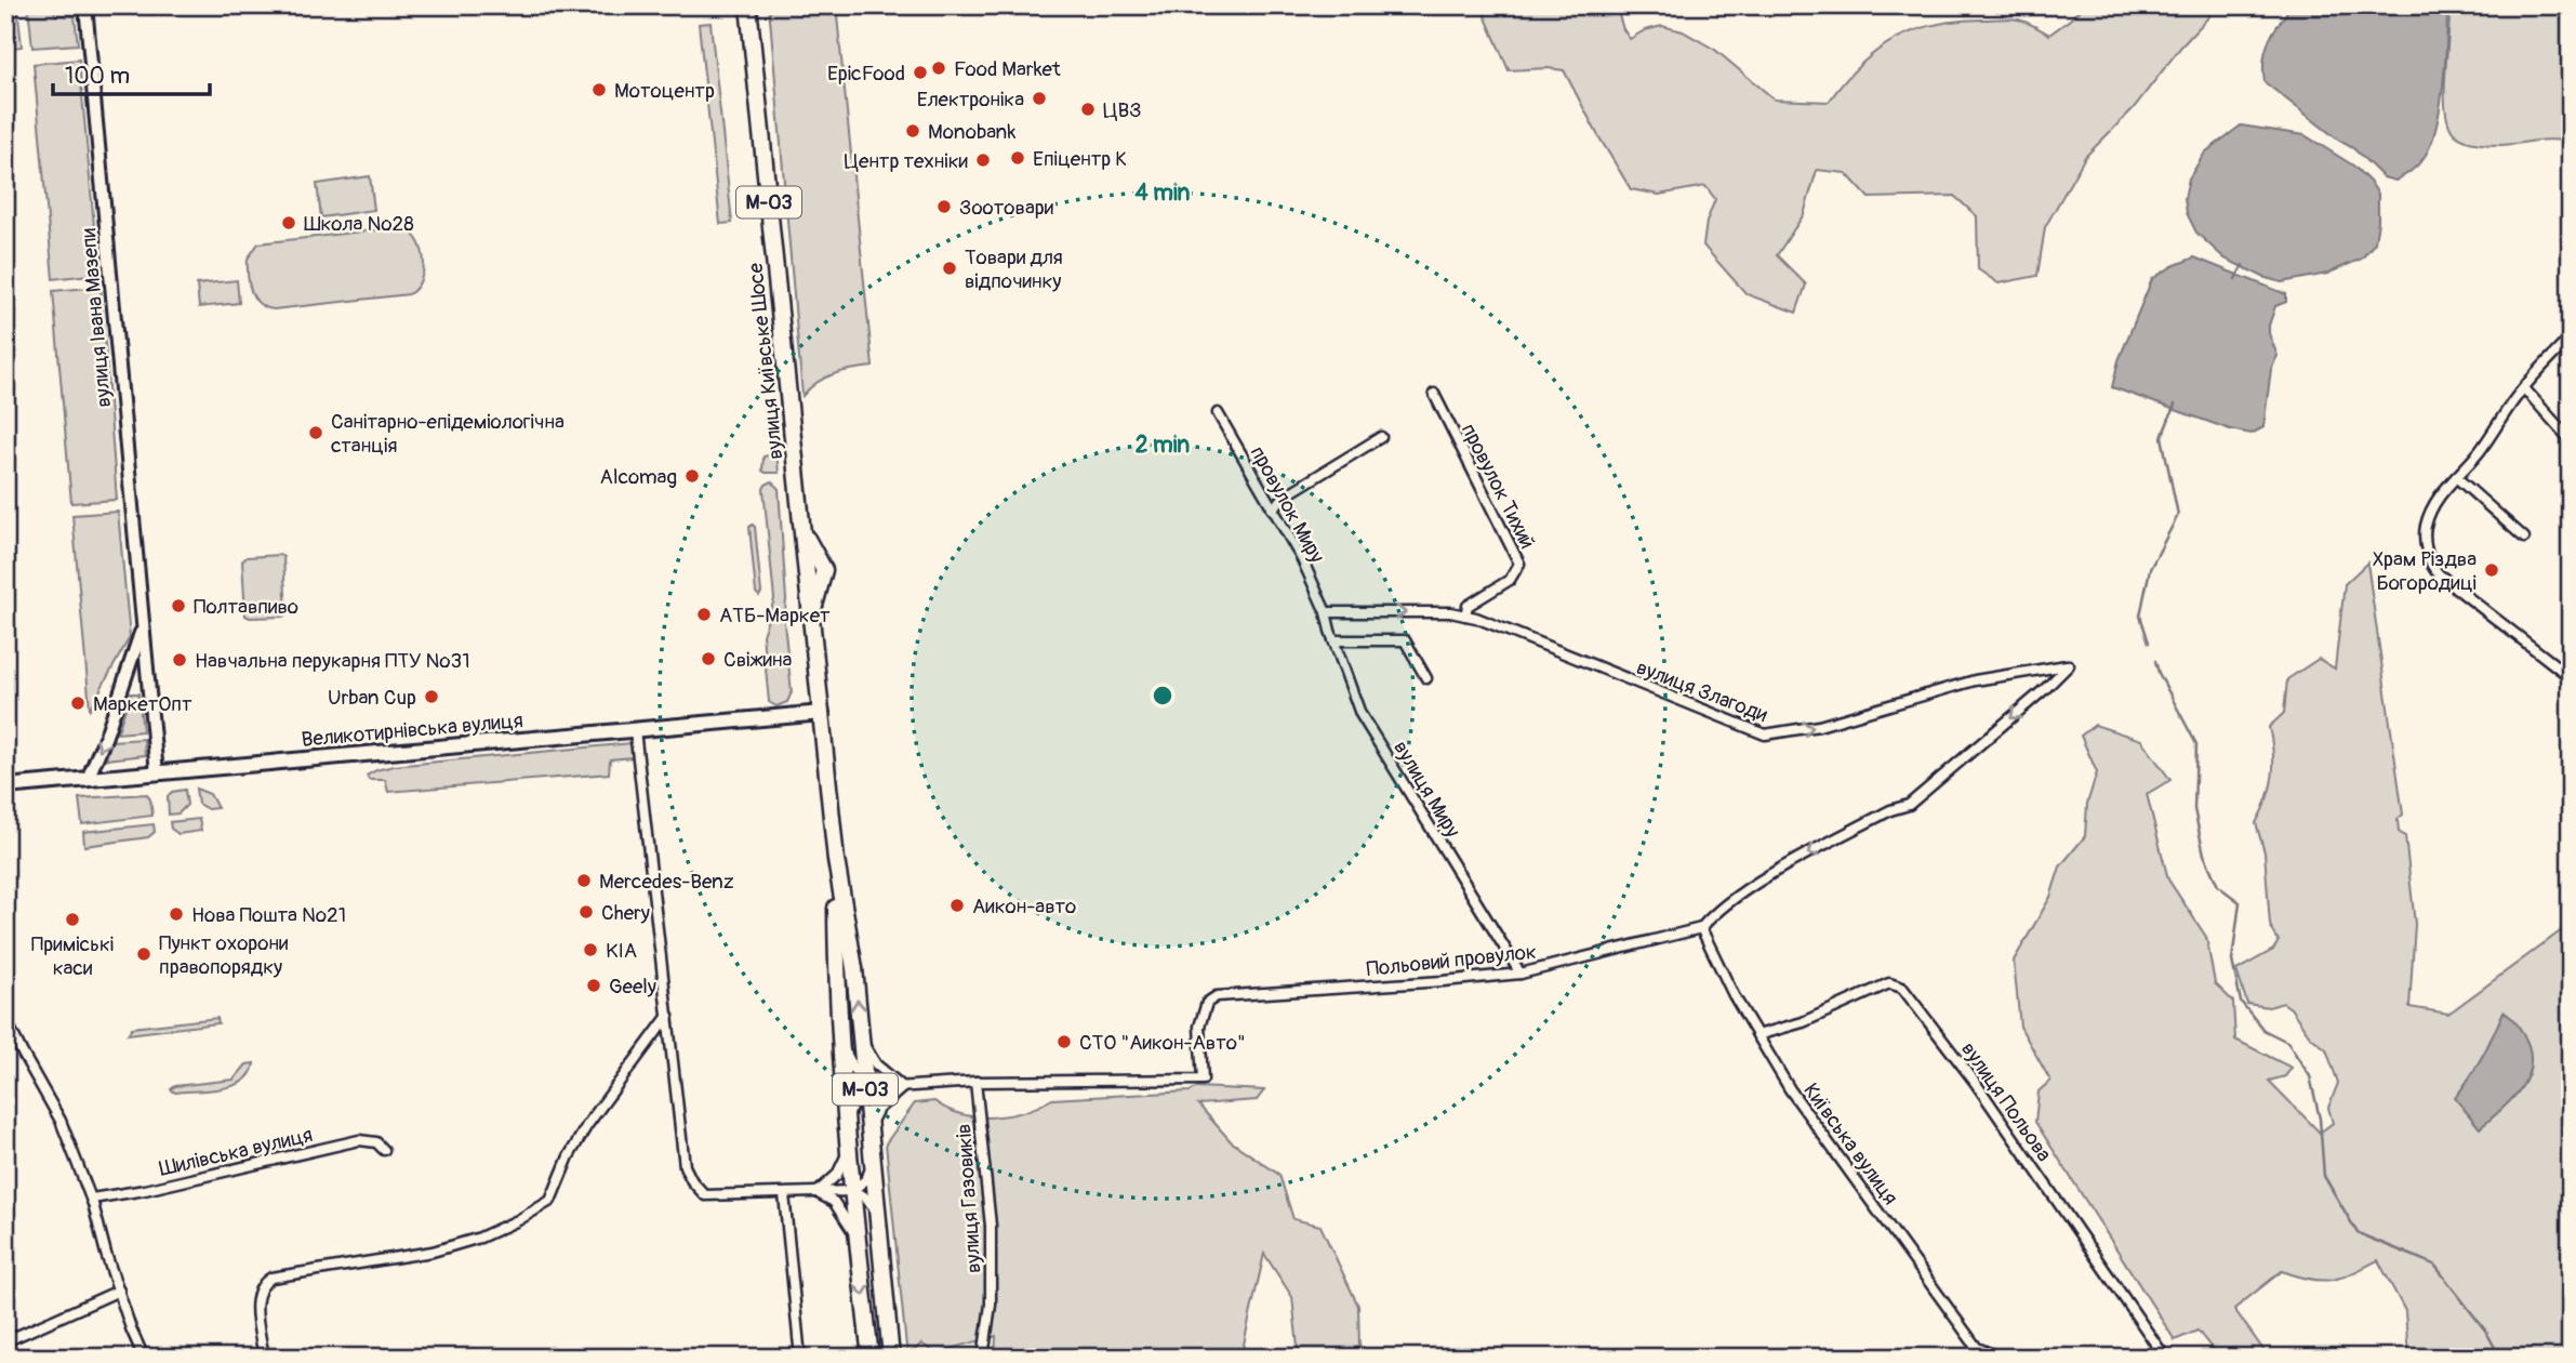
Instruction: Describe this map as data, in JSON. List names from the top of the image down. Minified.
{"streets":{"highway":["М-03","вулиця Київське Шосе"],"main road":["вулиця Івана Мазепи","Великотирнівська вулиця"],"street":["провулок Тихий","провулок Миру","вулиця Злагоди","вулиця Миру","Польовий провулок","вулиця Польова","Київська вулиця","Шилівська вулиця","вулиця Газовиків"]},"crossings":[["М-03","вулиця Київське Шосе"],["М-03","Великотирнівська вулиця"],["М-03","Польовий провулок"],["вулиця Івана Мазепи","Великотирнівська вулиця"],["вулиця Київське Шосе","Великотирнівська вулиця"],["провулок Тихий","вулиця Злагоди"],["провулок Миру","вулиця Злагоди"],["провулок Миру","вулиця Миру"],["вулиця Злагоди","вулиця Миру"],["вулиця Злагоди","Польовий провулок"],["вулиця Злагоди","Київська вулиця"],["вулиця Миру","Польовий провулок"],["Польовий провулок","Київська вулиця"],["Польовий провулок","вулиця Газовиків"],["вулиця Польова","Київська вулиця"]],"places":["Food Market","EpicFood","Мотоцентр","Електроніка","ЦВЗ","Monobank","Епіцентр К","Центр техніки","Зоотовари","Школа №28","Товари для відпочинку","Санітарно-епідеміологічна станція","Alcomag","Храм Різдва Богородиці","Полтавпиво","АТБ-Маркет","Свіжина","Навчальна перукарня ПТУ №31","Urban Cup","МаркетОпт","Mercedes-Benz","Аикон-авто","Chery","Нова Пошта №21","Приміські каси","KIA","Пункт охорони правопорядку","Geely","СТО \"Аикон-Авто\""],"scale_bar":"100 m","rings":["4 min","2 min"]}
